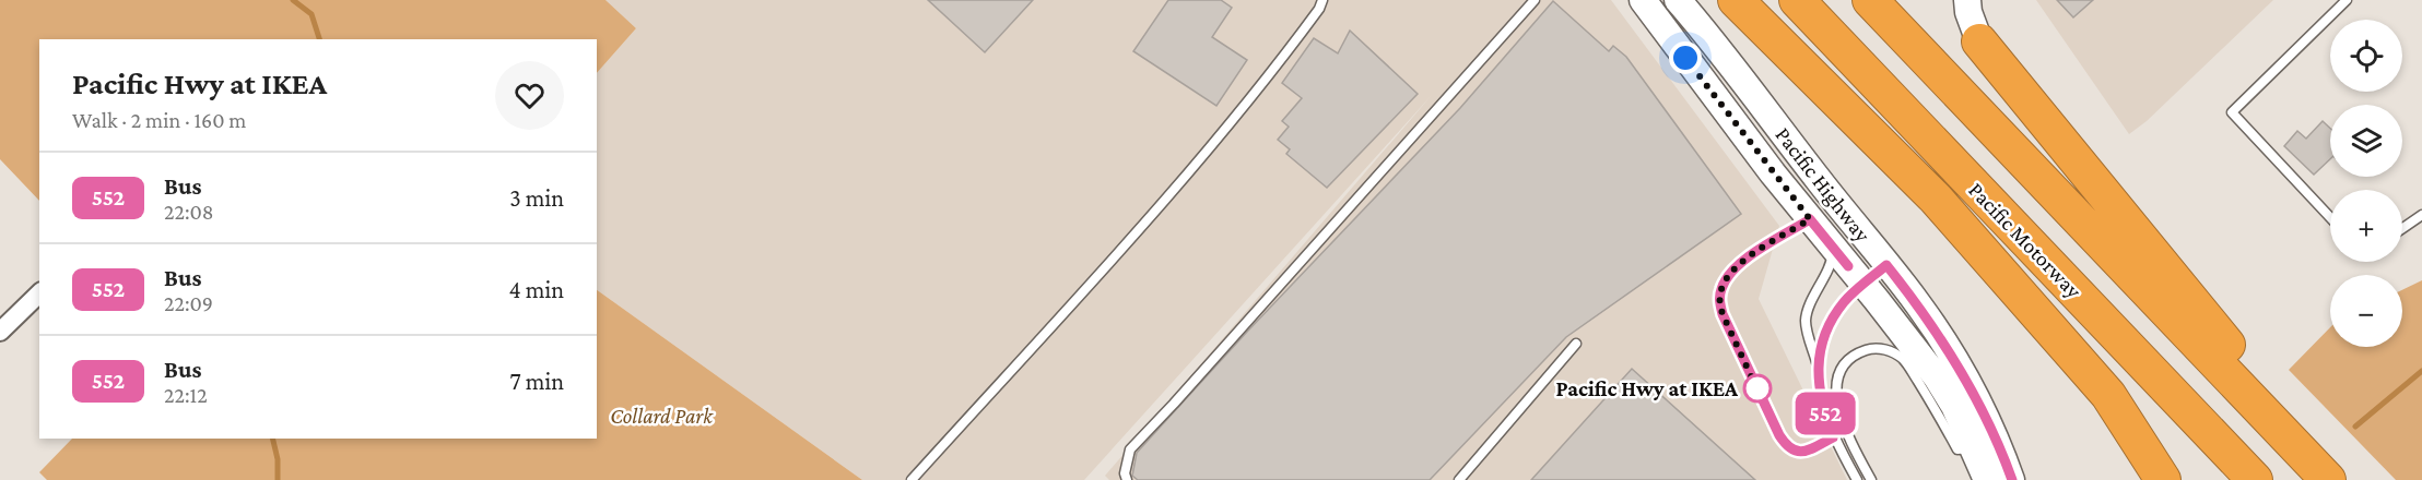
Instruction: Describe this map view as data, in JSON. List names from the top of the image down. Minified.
{"streets":{"highway":["Pacific Motorway"],"street":["Pacific Highway"]},"parks":["Collard Park"],"places":["Pacific Hwy at IKEA"],"lines":["bus line 552"],"page":{"on_map":"552","map_buttons":["+","−"],"heading":["Pacific Hwy at IKEA","Walk · 2 min · 160 m"],"list":[{"mark":"552","name":"Bus","note":"22:08","value":"3 min"},{"mark":"552","name":"Bus","note":"22:09","value":"4 min"},{"mark":"552","name":"Bus","note":"22:12","value":"7 min"}]}}
